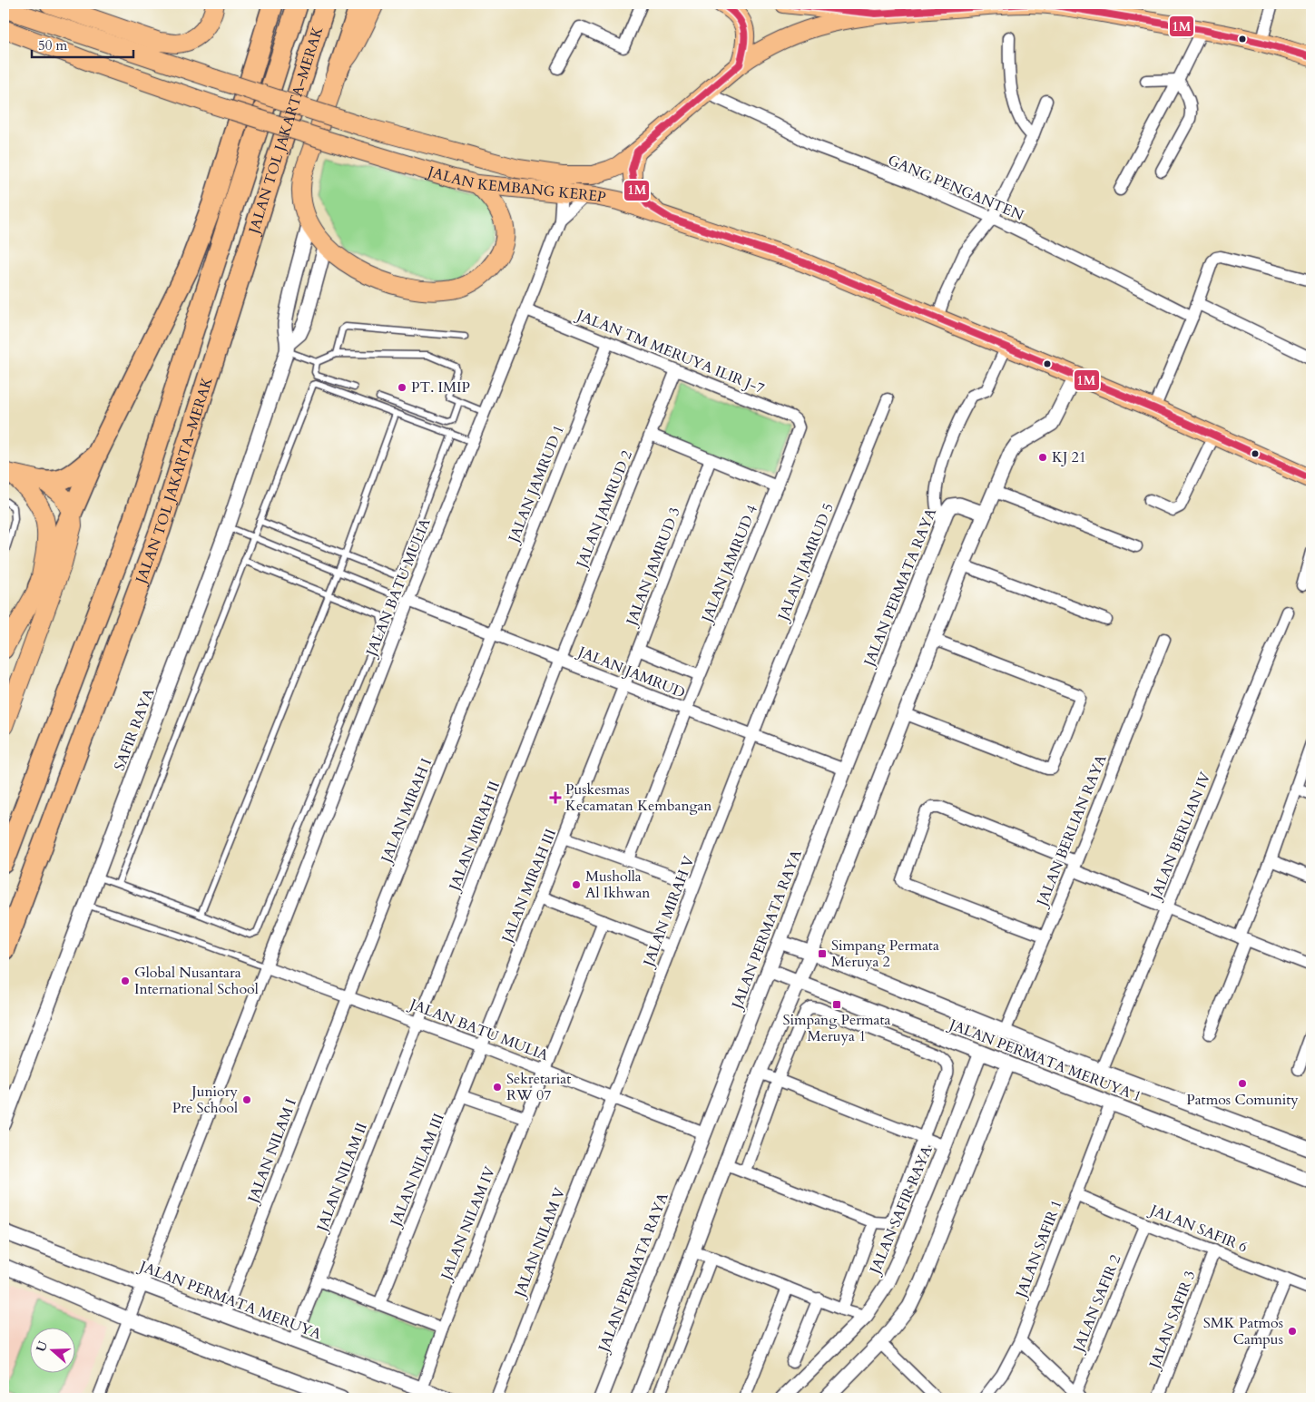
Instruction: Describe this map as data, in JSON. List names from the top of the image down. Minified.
{"streets":{"highway":["JALAN TOL JAKARTA–MERAK"],"main road":["JALAN KEMBANG KEREP"],"street":["GANG PENGANTEN","JALAN TM MERUYA ILIR J-7","JALAN JAMRUD 1","JALAN JAMRUD 2","JALAN JAMRUD 5","JALAN JAMRUD 4","JALAN JAMRUD 3","JALAN BATU MULIA","JALAN PERMATA RAYA","JALAN JAMRUD","SAFIR RAYA","JALAN MIRAH I","JALAN BERLIAN RAYA","JALAN MIRAH II","JALAN BERLIAN IV","JALAN MIRAH III","JALAN MIRAH V","JALAN PERMATA MERUYA 1","JALAN NILAM I","JALAN NILAM III","JALAN NILAM II","JALAN SAFIR RAYA","JALAN NILAM IV","JALAN SAFIR 6","JALAN NILAM V","JALAN SAFIR 1","JALAN PERMATA MERUYA","JALAN SAFIR 2","JALAN SAFIR 3"]},"crossings":[["JALAN KEMBANG KEREP","JALAN BATU MULIA"],["JALAN TM MERUYA ILIR J-7","JALAN JAMRUD 1"],["JALAN TM MERUYA ILIR J-7","JALAN JAMRUD 2"],["JALAN TM MERUYA ILIR J-7","JALAN JAMRUD 4"],["JALAN TM MERUYA ILIR J-7","JALAN BATU MULIA"],["JALAN JAMRUD 1","JALAN JAMRUD"],["JALAN JAMRUD 1","JALAN MIRAH I"],["JALAN JAMRUD 2","JALAN JAMRUD"],["JALAN JAMRUD 2","JALAN MIRAH II"],["JALAN JAMRUD 5","JALAN JAMRUD"],["JALAN JAMRUD 5","JALAN MIRAH V"],["JALAN JAMRUD 4","JALAN JAMRUD"],["JALAN JAMRUD 3","JALAN JAMRUD"],["JALAN JAMRUD 3","JALAN MIRAH III"],["JALAN BATU MULIA","JALAN PERMATA RAYA"],["JALAN BATU MULIA","JALAN JAMRUD"],["JALAN BATU MULIA","SAFIR RAYA"],["JALAN BATU MULIA","JALAN MIRAH I"],["JALAN BATU MULIA","JALAN MIRAH II"],["JALAN BATU MULIA","JALAN MIRAH III"],["JALAN BATU MULIA","JALAN MIRAH V"],["JALAN BATU MULIA","JALAN NILAM I"],["JALAN BATU MULIA","JALAN NILAM III"],["JALAN BATU MULIA","JALAN NILAM II"],["JALAN BATU MULIA","JALAN NILAM IV"],["JALAN BATU MULIA","JALAN NILAM V"],["JALAN BATU MULIA","JALAN PERMATA MERUYA"],["JALAN PERMATA RAYA","JALAN JAMRUD"],["JALAN PERMATA RAYA","JALAN PERMATA MERUYA 1"],["JALAN JAMRUD","JALAN MIRAH I"],["JALAN JAMRUD","JALAN MIRAH II"],["JALAN JAMRUD","JALAN MIRAH III"],["JALAN JAMRUD","JALAN MIRAH V"],["JALAN MIRAH I","JALAN NILAM I"],["JALAN BERLIAN RAYA","JALAN PERMATA MERUYA 1"],["JALAN MIRAH II","JALAN NILAM II"],["JALAN BERLIAN IV","JALAN PERMATA MERUYA 1"],["JALAN MIRAH III","JALAN NILAM III"],["JALAN MIRAH V","JALAN NILAM V"],["JALAN PERMATA MERUYA 1","JALAN SAFIR RAYA"],["JALAN PERMATA MERUYA 1","JALAN SAFIR 1"],["JALAN NILAM I","JALAN PERMATA MERUYA"],["JALAN NILAM II","JALAN PERMATA MERUYA"],["JALAN NILAM IV","JALAN PERMATA MERUYA"],["JALAN SAFIR 6","JALAN SAFIR 1"],["JALAN SAFIR 6","JALAN SAFIR 2"],["JALAN SAFIR 6","JALAN SAFIR 3"]],"places":{"other":["PT. IMIP","KJ 21","Musholla Al Ikhwan","Global Nusantara International School","Patmos Comunity","Sekretariat RW 07","Juniory Pre School","SMK Patmos Campus"],"health":["Puskesmas Kecamatan Kembangan"],"transit":["Simpang Permata Meruya 2","Simpang Permata Meruya 1"]},"lines":["transit line 1M"],"scale_bar":"50 m","north":"left"}
